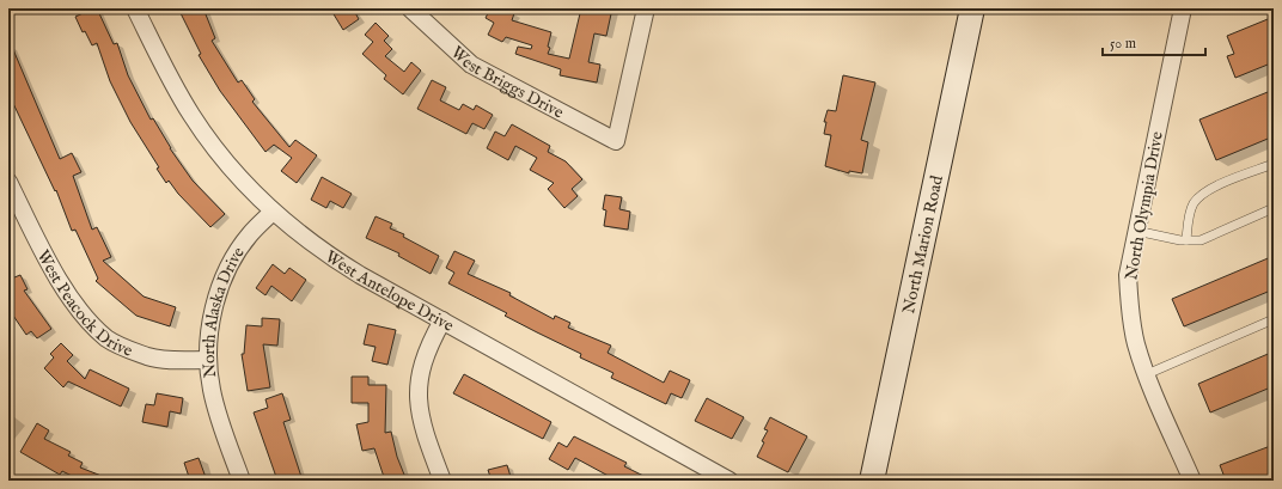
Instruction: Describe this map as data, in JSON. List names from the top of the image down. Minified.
{"streets":{"main road":["North Marion Road"],"street":["West Briggs Drive","North Olympia Drive","West Antelope Drive","West Peacock Drive","North Alaska Drive"]},"crossings":[["West Antelope Drive","North Alaska Drive"],["West Peacock Drive","North Alaska Drive"]],"scale_bar":"50 m"}
